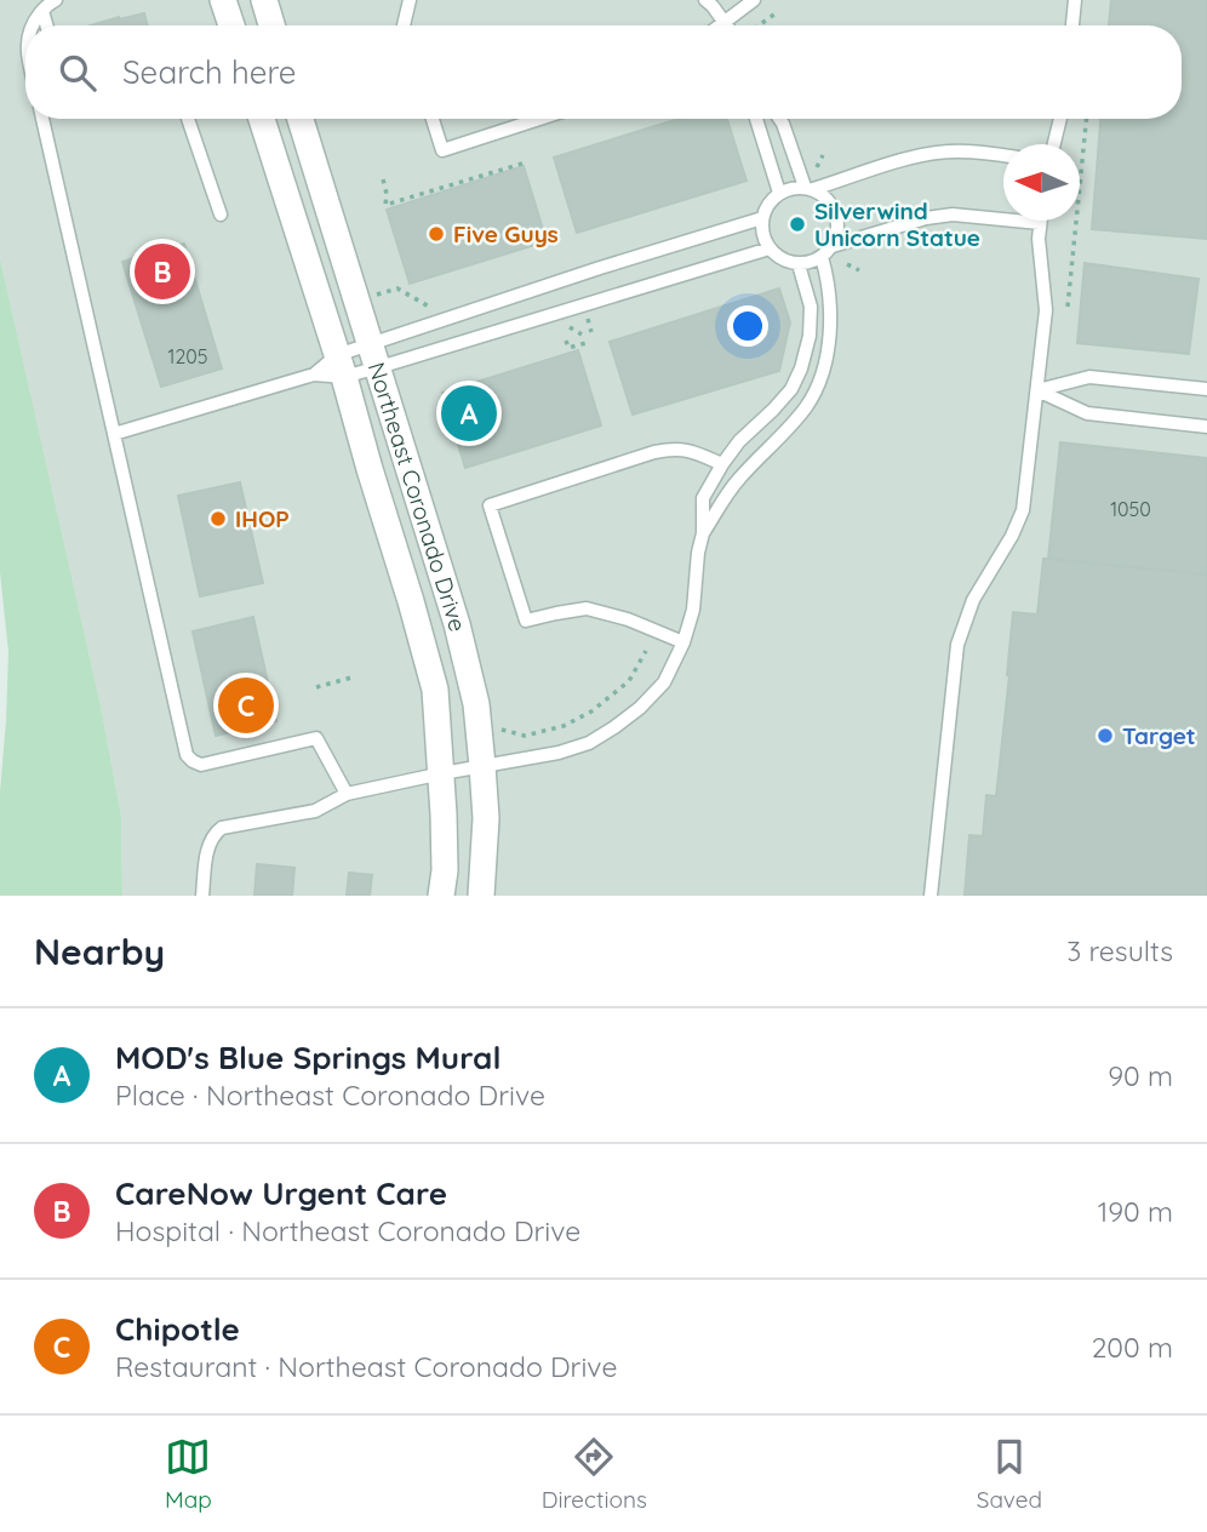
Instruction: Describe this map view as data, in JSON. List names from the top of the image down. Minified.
{"streets":{"street":["Northeast Coronado Drive"]},"places":["Silverwind Unicorn Statue","Five Guys","IHOP","Target"],"house_numbers":["1205","1050"],"north":"left","page":{"search":"Search here","pins":["B","A","C"],"heading":["Nearby","3 results"],"list":[{"mark":"A","name":"MOD's Blue Springs Mural","note":"Place · Northeast Coronado Drive","value":"90 m"},{"mark":"B","name":"CareNow Urgent Care","note":"Hospital · Northeast Coronado Drive","value":"190 m"},{"mark":"C","name":"Chipotle","note":"Restaurant · Northeast Coronado Drive","value":"200 m"}],"nav":["Map","Directions","Saved"]}}
